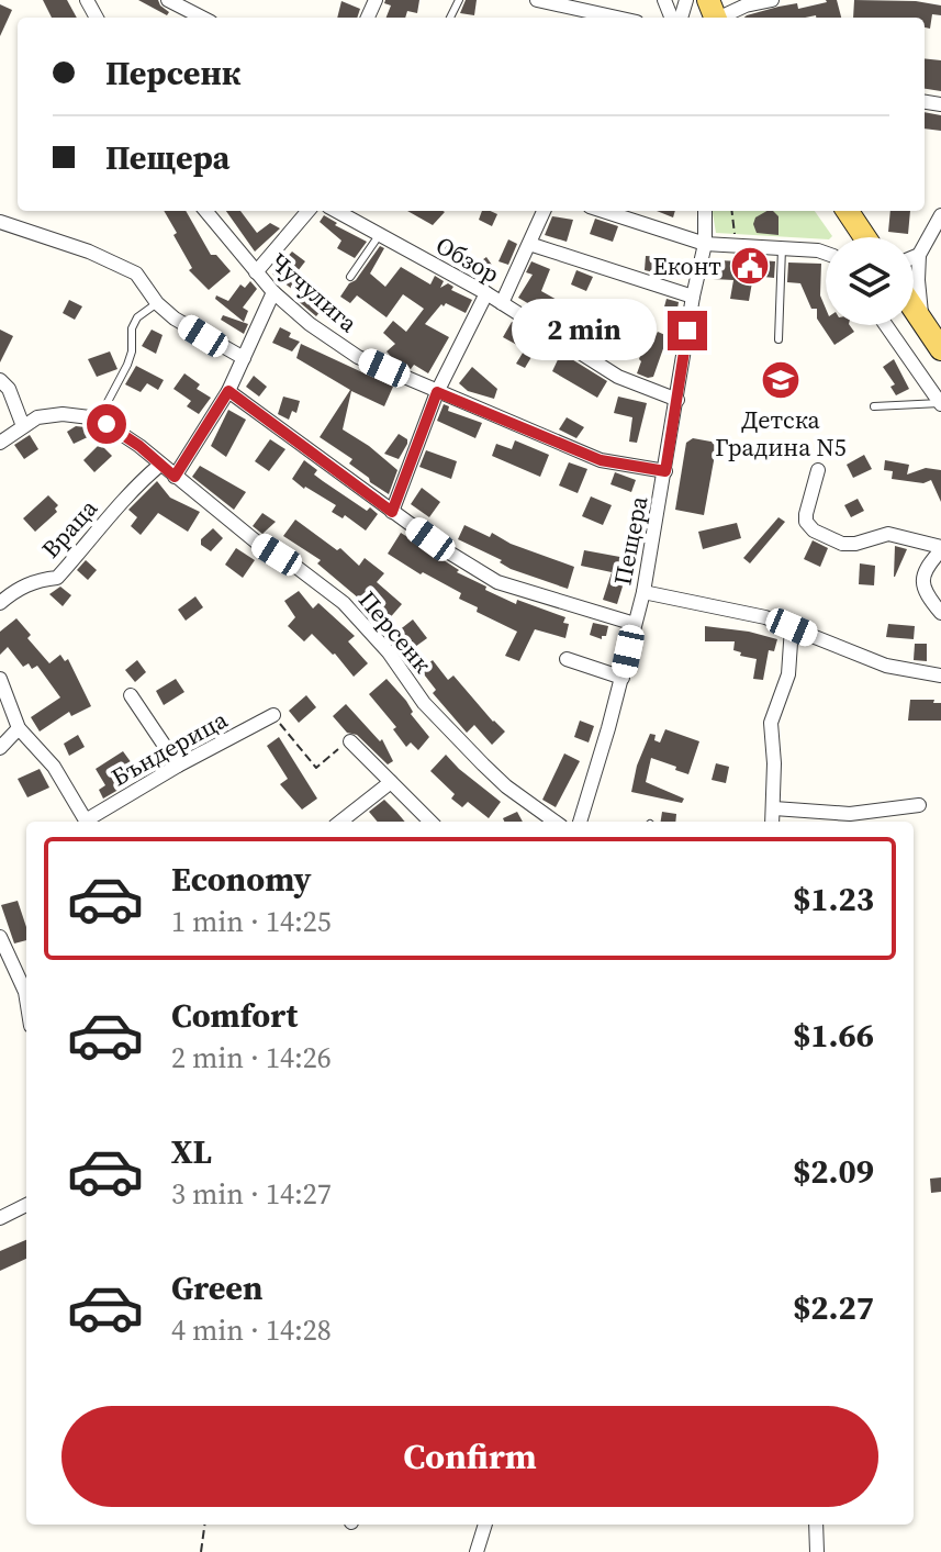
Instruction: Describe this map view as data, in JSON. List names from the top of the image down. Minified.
{"streets":{"street":["Обзор","Чучулига","Враца","Пещера","Персенк","Бъндерица"]},"crossings":[["Обзор","Пещера"],["Чучулига","Пещера"],["Враца","Персенк"]],"places":{"public building":["Еконт"],"school or university":["Детска Градина N5"]},"page":{"banner":["Персенк","Пещера"],"bubble":"2 min","list":[{"name":"Economy","note":"1 min · 14:25","value":"$1.23"},{"name":"Comfort","note":"2 min · 14:26","value":"$1.66"},{"name":"XL","note":"3 min · 14:27","value":"$2.09"},{"name":"Green","note":"4 min · 14:28","value":"$2.27"}],"buttons":"Confirm"}}
